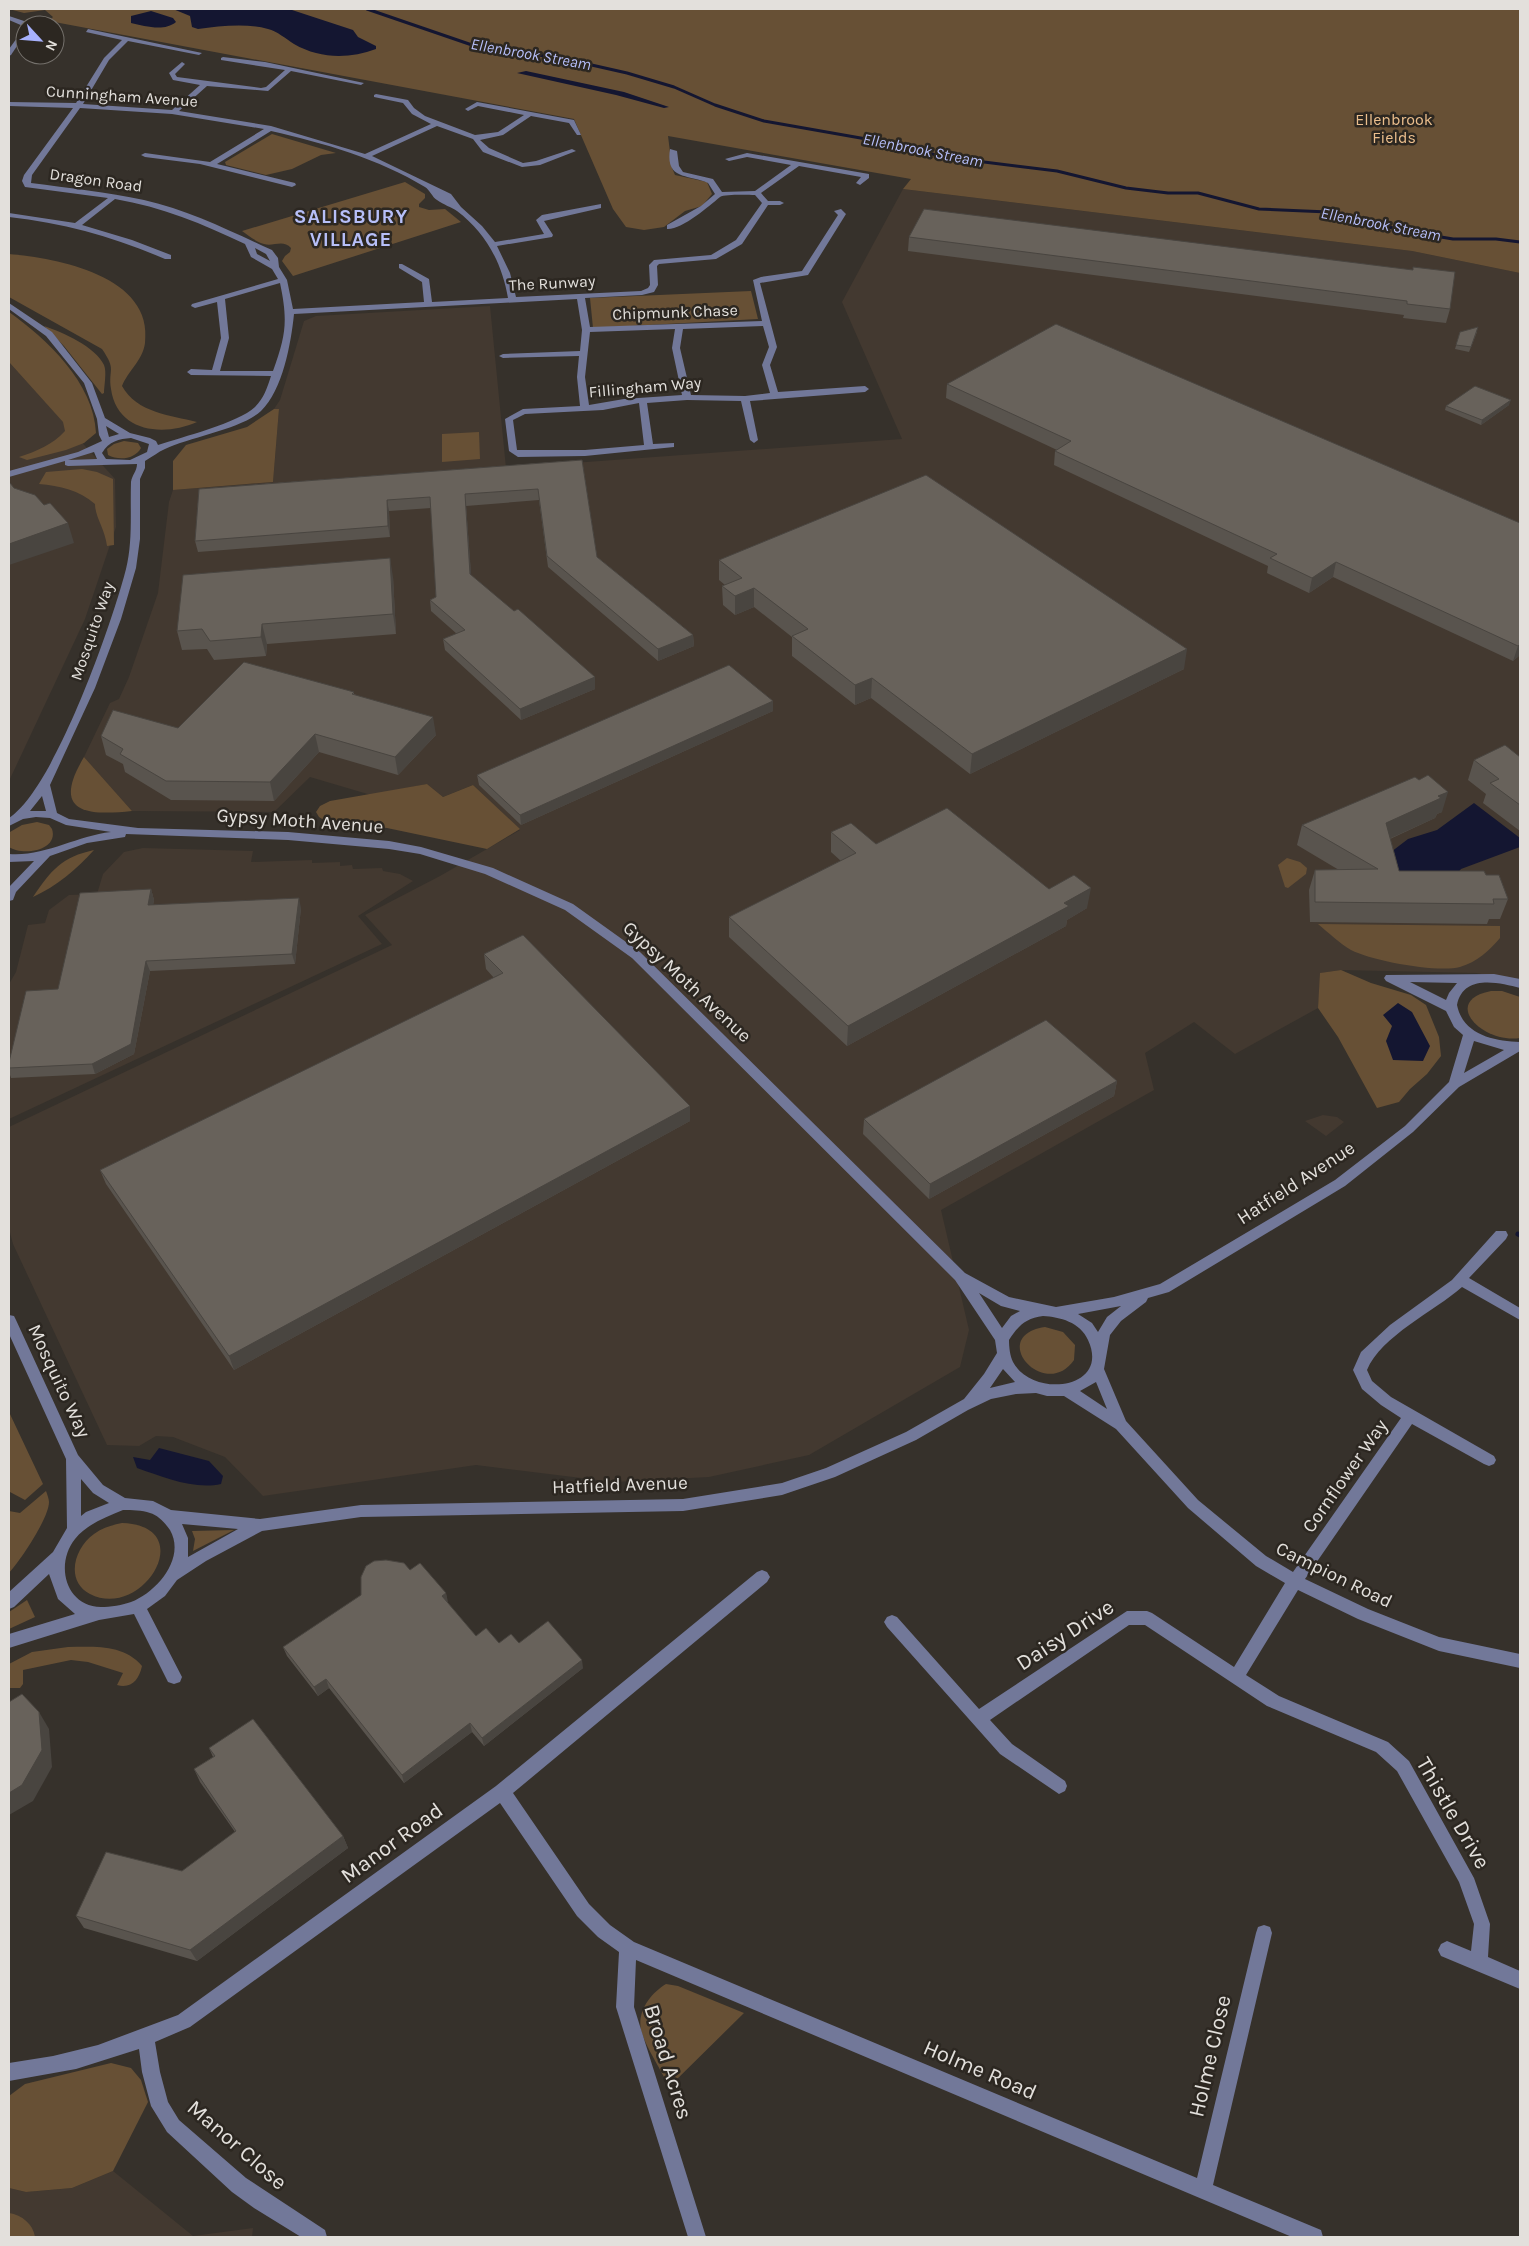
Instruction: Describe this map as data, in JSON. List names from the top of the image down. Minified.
{"streets":{"street":["Cunningham Avenue","Dragon Road","The Runway","Chipmunk Chase","Fillingham Way","Mosquito Way","Gypsy Moth Avenue","Hatfield Avenue","Cornflower Way","Campion Road","Daisy Drive","Thistle Drive","Manor Road","Holme Close","Broad Acres","Holme Road","Manor Close"]},"crossings":[["Cunningham Avenue","Dragon Road"],["Cunningham Avenue","The Runway"],["Dragon Road","The Runway"],["Dragon Road","Mosquito Way"],["Mosquito Way","Hatfield Avenue"],["Gypsy Moth Avenue","Hatfield Avenue"],["Cornflower Way","Campion Road"],["Daisy Drive","Thistle Drive"],["Manor Road","Manor Close"],["Holme Close","Holme Road"],["Broad Acres","Holme Road"]],"districts":["SALISBURY VILLAGE"],"water":["Ellenbrook Stream"],"parks":["Ellenbrook Fields"],"north":"bottom right"}
